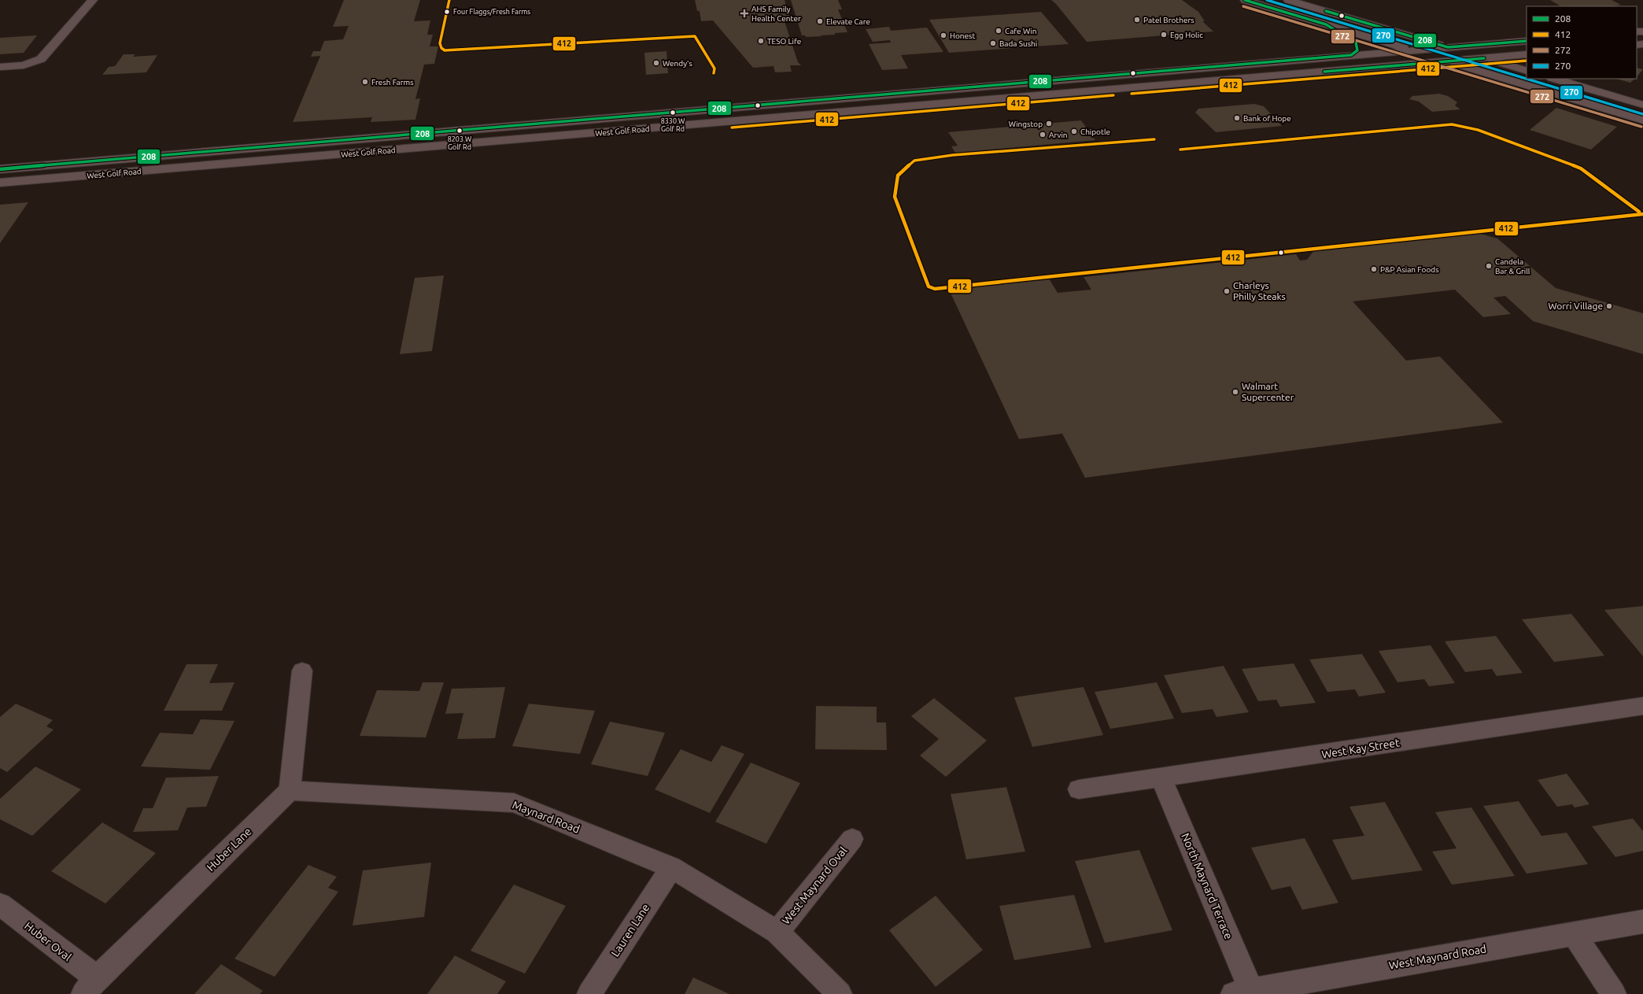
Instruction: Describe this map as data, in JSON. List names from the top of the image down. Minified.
{"streets":{"main road":["West Golf Road"],"street":["West Kay Street","Maynard Road","Huber Lane","West Maynard Oval","North Maynard Terrace","Lauren Lane","Huber Oval","West Maynard Road"]},"crossings":[["West Kay Street","North Maynard Terrace"],["Maynard Road","Huber Lane"],["Maynard Road","West Maynard Oval"],["Maynard Road","Lauren Lane"],["Huber Lane","Huber Oval"],["North Maynard Terrace","West Maynard Road"]],"places":{"other":["Four Flaggs/Fresh Farms","Patel Brothers","Elevate Care","Cafe Win","Egg Holic","Honest","TESO Life","Bada Sushi","Wendy's","Fresh Farms","8330 W Golf Rd","Bank of Hope","Wingstop","8203 W Golf Rd","Chipotle","Arvin","Candela Bar & Grill","P&P Asian Foods","Charleys Philly Steaks","Worri Village","Walmart Supercenter"],"health":["AHS Family Health Center"]},"lines":["transit line 208","transit line 412","transit line 270","transit line 272"],"legend":["208","412","272","270"]}
